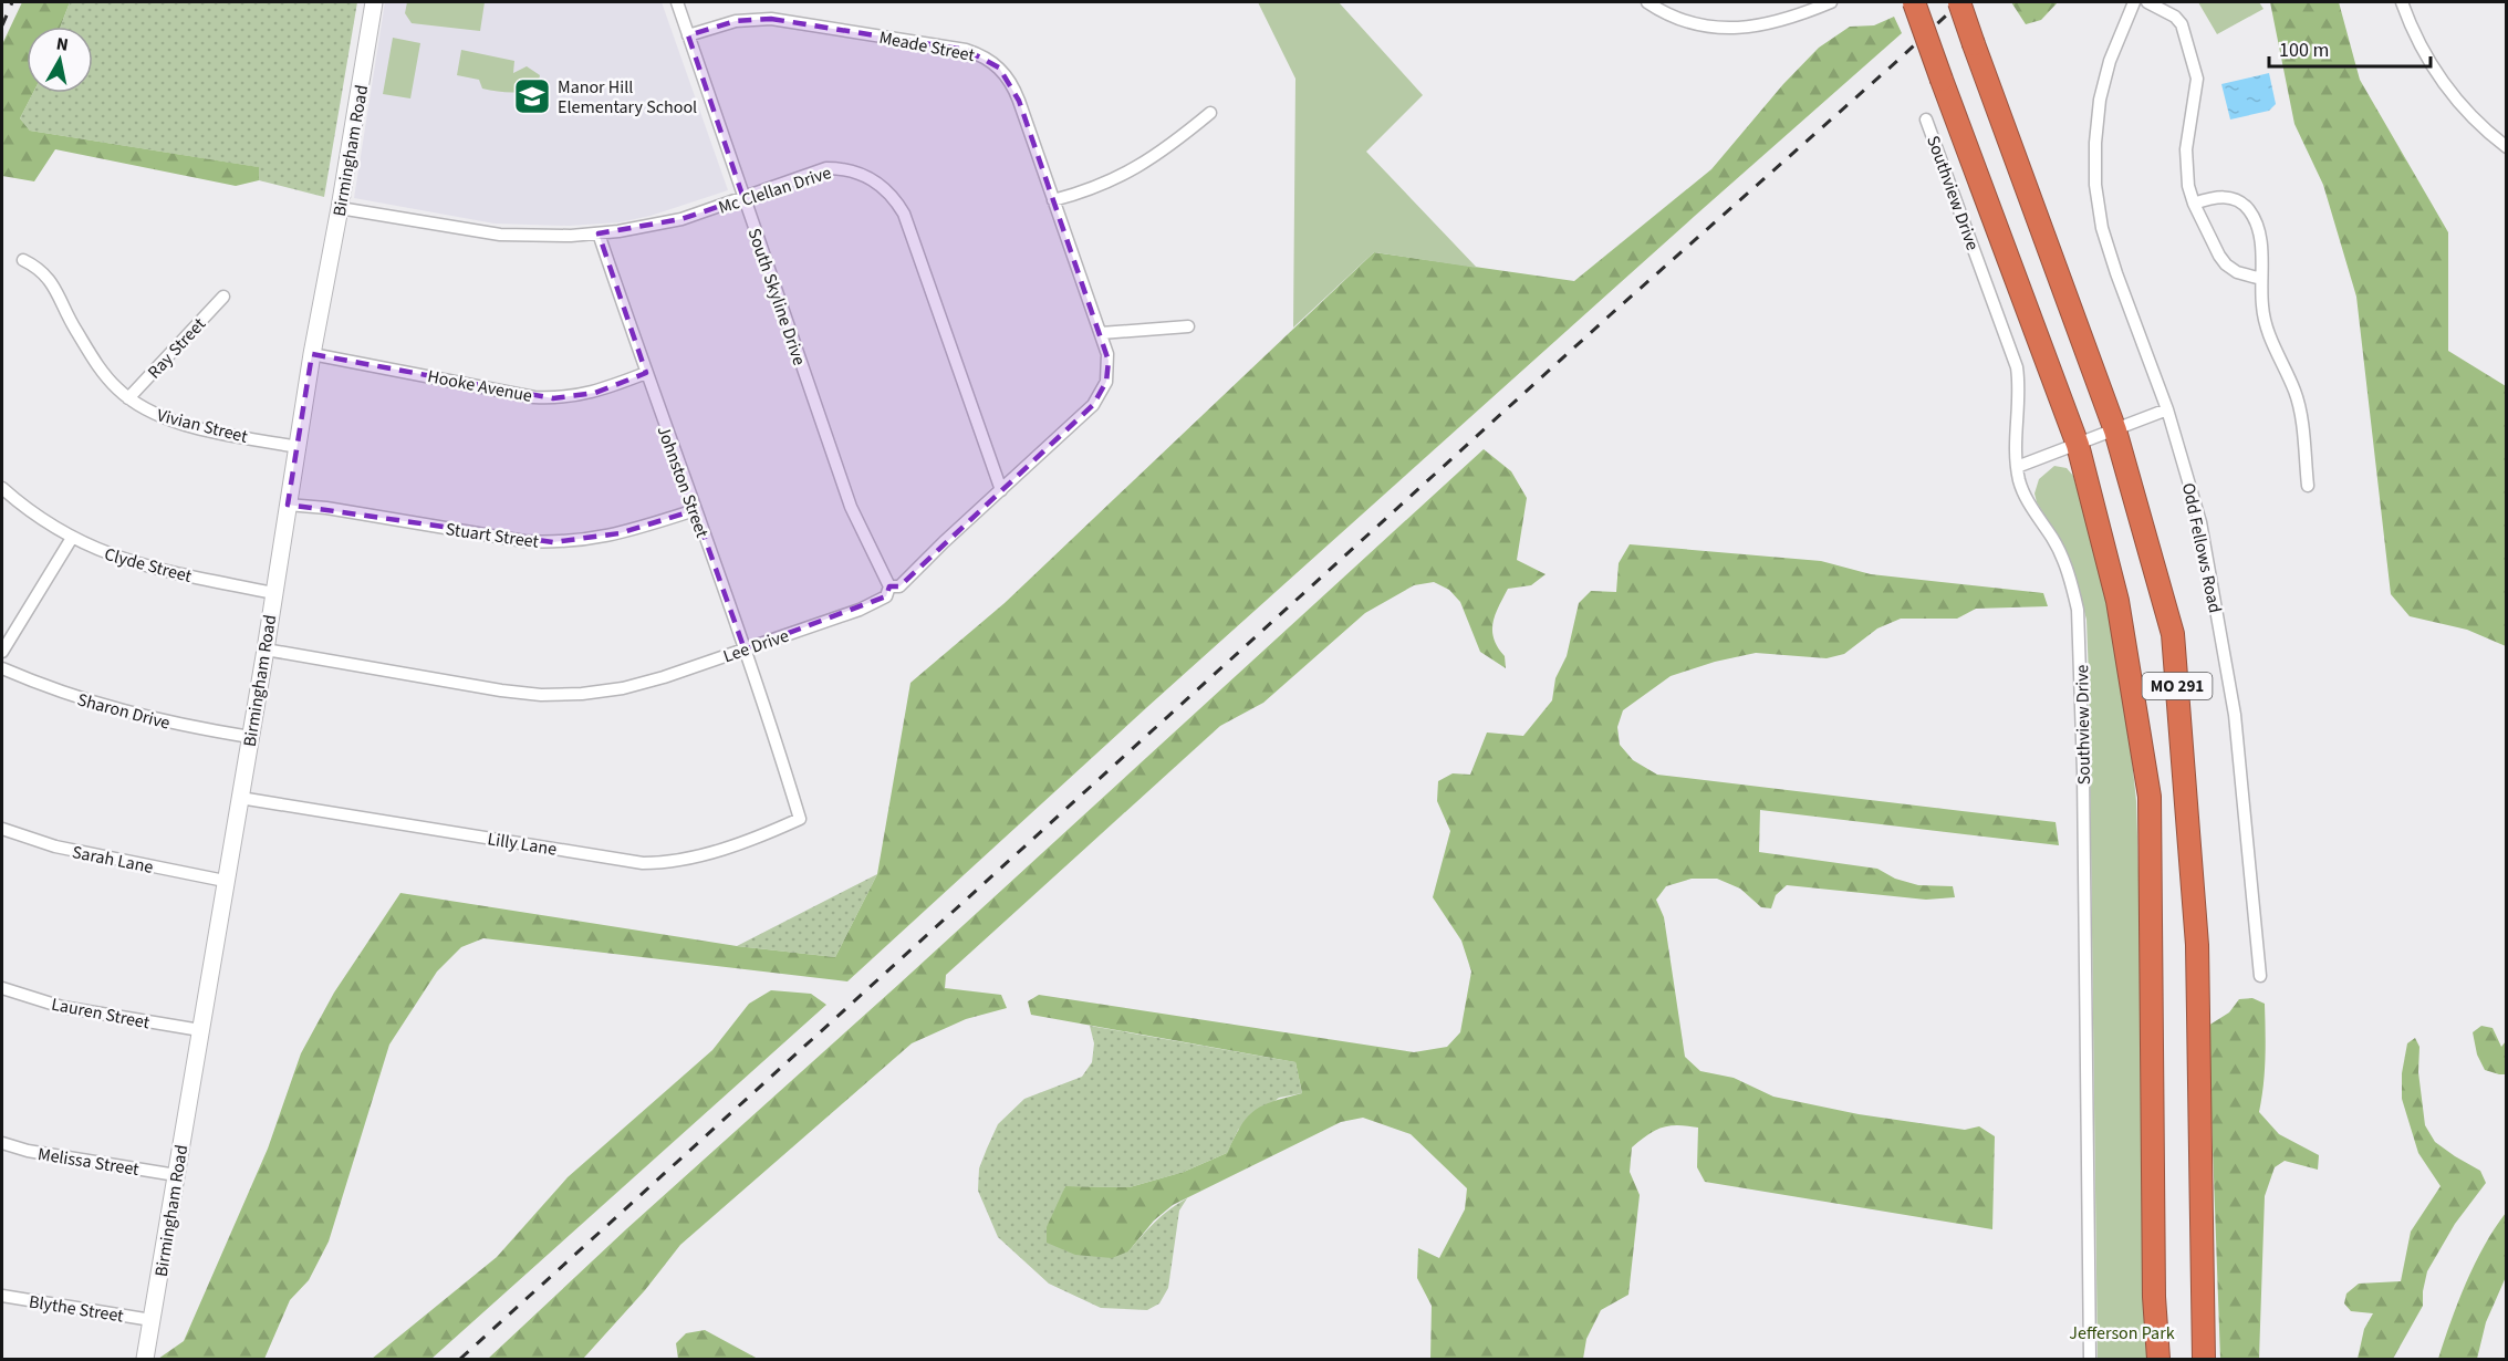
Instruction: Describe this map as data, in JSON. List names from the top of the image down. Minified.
{"streets":{"highway":["MO 291"],"street":["Meade Street","Birmingham Road","Mc Clellan Drive","Southview Drive","South Skyline Drive","Ray Street","Hooke Avenue","Vivian Street","Johnston Street","Stuart Street","Odd Fellows Road","Clyde Street","Lee Drive","Sharon Drive","Lilly Lane","Sarah Lane","Lauren Street","Melissa Street","Blythe Street"]},"crossings":[["Meade Street","South Skyline Drive"],["Meade Street","Lee Drive"],["Birmingham Road","Mc Clellan Drive"],["Birmingham Road","Hooke Avenue"],["Birmingham Road","Vivian Street"],["Birmingham Road","Stuart Street"],["Birmingham Road","Clyde Street"],["Birmingham Road","Lee Drive"],["Birmingham Road","Sharon Drive"],["Birmingham Road","Lilly Lane"],["Birmingham Road","Sarah Lane"],["Birmingham Road","Lauren Street"],["Birmingham Road","Melissa Street"],["Birmingham Road","Blythe Street"],["Mc Clellan Drive","South Skyline Drive"],["Mc Clellan Drive","Johnston Street"],["Mc Clellan Drive","Lee Drive"],["South Skyline Drive","Lee Drive"],["Ray Street","Vivian Street"],["Hooke Avenue","Johnston Street"],["Johnston Street","Stuart Street"],["Johnston Street","Lee Drive"],["Johnston Street","Lilly Lane"]],"parks":["Jefferson Park"],"places":{"school or university":["Manor Hill Elementary School"]},"scale_bar":"100 m","north":"top"}
